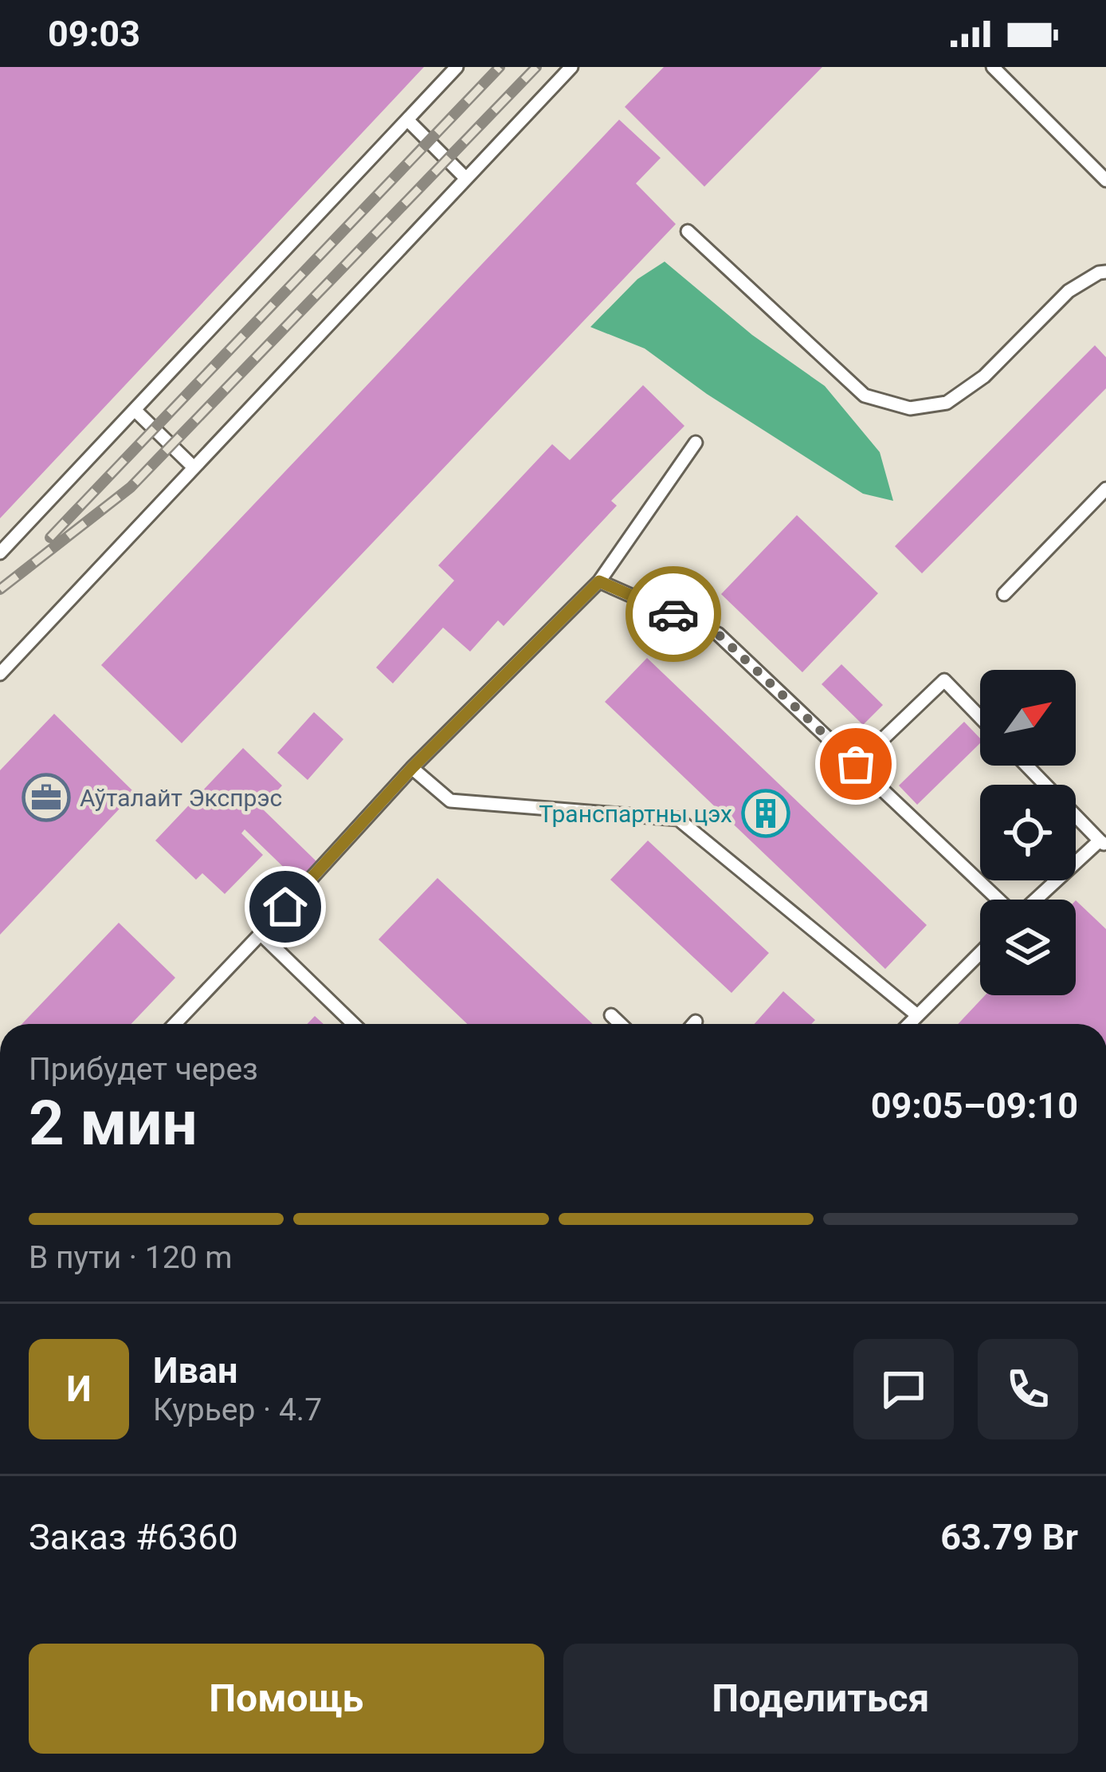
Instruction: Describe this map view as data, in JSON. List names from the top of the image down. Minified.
{"places":{"office":["Аўталайт Экспрэс"],"building":["Транспартны цэх"]},"north":"top right","page":{"status":"09:03","heading":["2 мин","Прибудет через","09:05–09:10"],"panel":["Иван","Курьер · 4.7","Заказ #6360","63.79 Br"],"bar":"В пути · 120 m","round":"И","buttons":["Помощь","Поделиться"]}}
